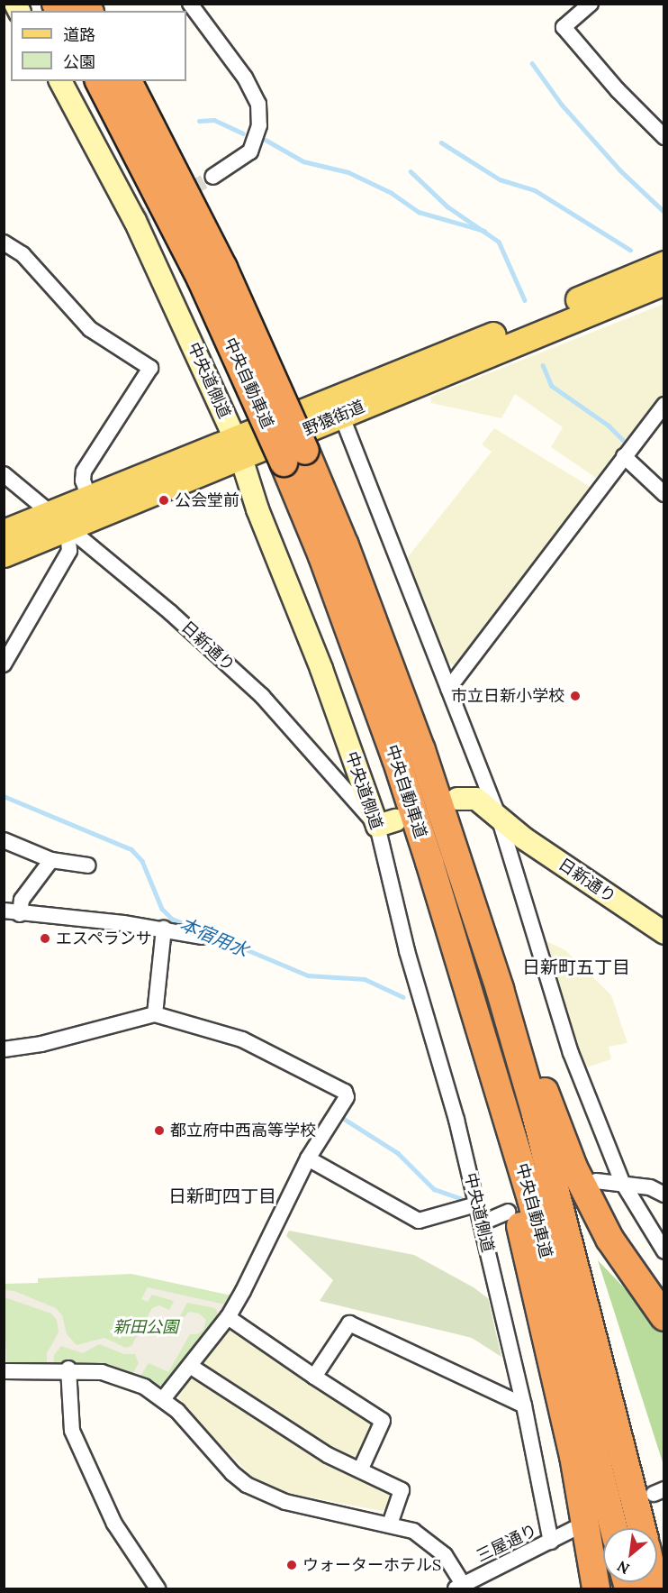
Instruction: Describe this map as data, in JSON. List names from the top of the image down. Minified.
{"streets":{"highway":["中央自動車道"],"main road":["野猿街道"],"street":["中央道側道","日新通り","三屋通り"]},"crossings":[["中央道側道","野猿街道"],["中央道側道","日新通り"],["中央道側道","三屋通り"],["野猿街道","日新通り"]],"districts":["日新町五丁目","日新町四丁目"],"water":["本宿用水"],"parks":["新田公園"],"places":["公会堂前","市立日新小学校","エスペランサ","都立府中西高等学校","ウォーターホテルS"],"legend":["道路","公園"],"north":"bottom left"}
